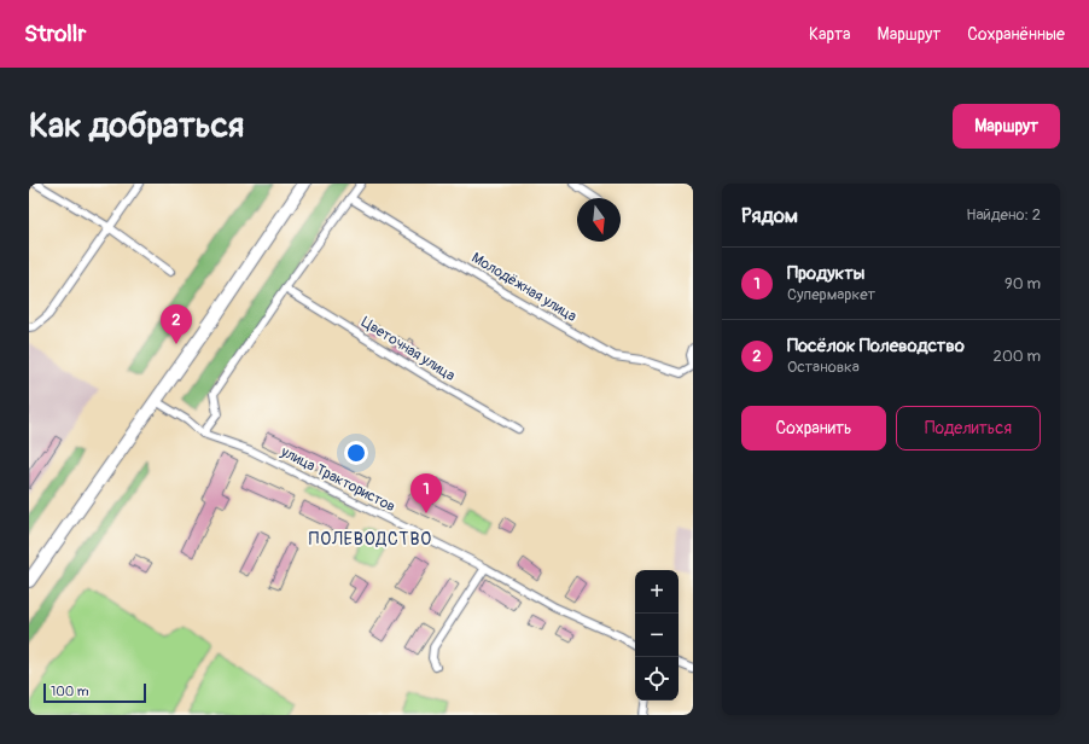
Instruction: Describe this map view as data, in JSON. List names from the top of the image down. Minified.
{"streets":{"street":["Молодёжная улица","Цветочная улица","улица Трактористов"]},"districts":["ПОЛЕВОДСТВО"],"scale_bar":"100 m","north":"bottom","page":{"header":"Strollr","nav":["Карта","Маршрут","Сохранённые"],"buttons":["Маршрут",["Сохранить","Поделиться"]],"title":"Как добраться","heading":["Рядом","Найдено: 2"],"list":[{"mark":"1","name":"Продукты","note":"Супермаркет","value":"90 m"},{"mark":"2","name":"Посёлок Полеводство","note":"Остановка","value":"200 m"}],"pins":["2","1"],"map_buttons":["+","−"],"scale":"100 m"}}
